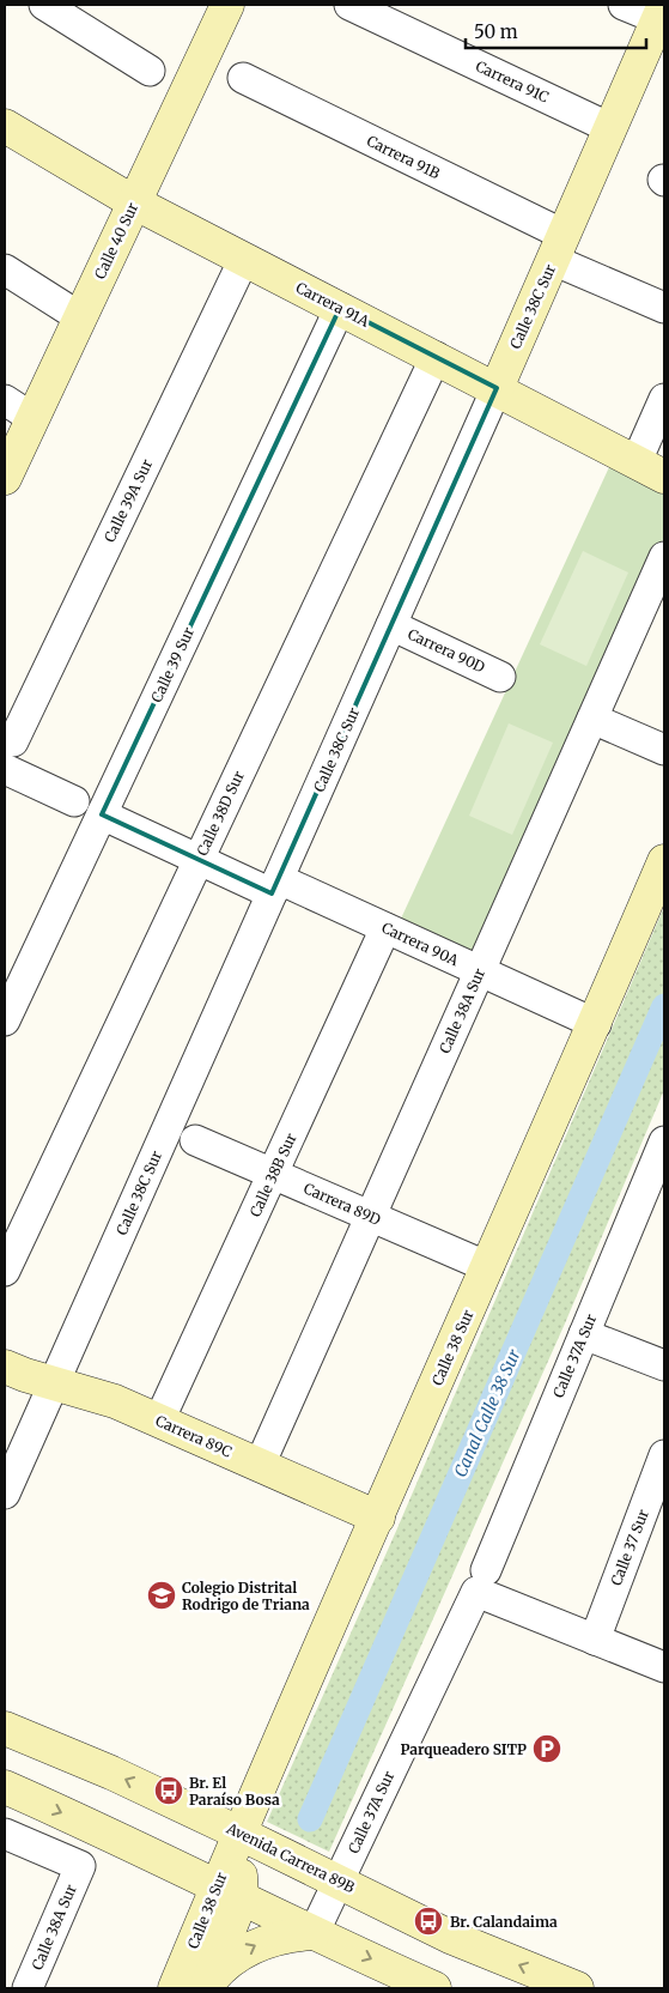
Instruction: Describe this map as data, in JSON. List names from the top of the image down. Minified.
{"streets":{"street":["Carrera 91C","Carrera 91B","Calle 40 Sur","Carrera 91A","Calle 38C Sur","Calle 39A Sur","Carrera 90D","Calle 39 Sur","Calle 38D Sur","Carrera 90A","Calle 38A Sur","Calle 38B Sur","Carrera 89D","Calle 38 Sur","Calle 37A Sur","Carrera 89C","Calle 37 Sur","Avenida Carrera 89B"]},"crossings":[["Carrera 91C","Calle 38C Sur"],["Carrera 91B","Calle 38C Sur"],["Calle 40 Sur","Carrera 91A"],["Carrera 91A","Calle 38C Sur"],["Carrera 91A","Calle 39A Sur"],["Carrera 91A","Calle 39 Sur"],["Carrera 91A","Calle 38D Sur"],["Calle 38C Sur","Carrera 90D"],["Calle 38C Sur","Carrera 90A"],["Calle 38C Sur","Carrera 89C"],["Calle 39 Sur","Carrera 90A"],["Calle 38D Sur","Carrera 90A"],["Carrera 90A","Calle 38A Sur"],["Carrera 90A","Calle 38B Sur"],["Carrera 90A","Calle 38 Sur"],["Calle 38A Sur","Carrera 89D"],["Calle 38A Sur","Carrera 89C"],["Calle 38B Sur","Carrera 89D"],["Calle 38B Sur","Carrera 89C"],["Carrera 89D","Calle 38 Sur"],["Calle 38 Sur","Carrera 89C"],["Calle 38 Sur","Avenida Carrera 89B"],["Calle 37A Sur","Avenida Carrera 89B"]],"water":["Canal Calle 38 Sur"],"places":{"school or university":["Colegio Distrital Rodrigo de Triana"],"parking":["Parqueadero SITP"],"bus stop":["Br. El Paraíso Bosa","Br. Calandaima"]},"scale_bar":"50 m"}
